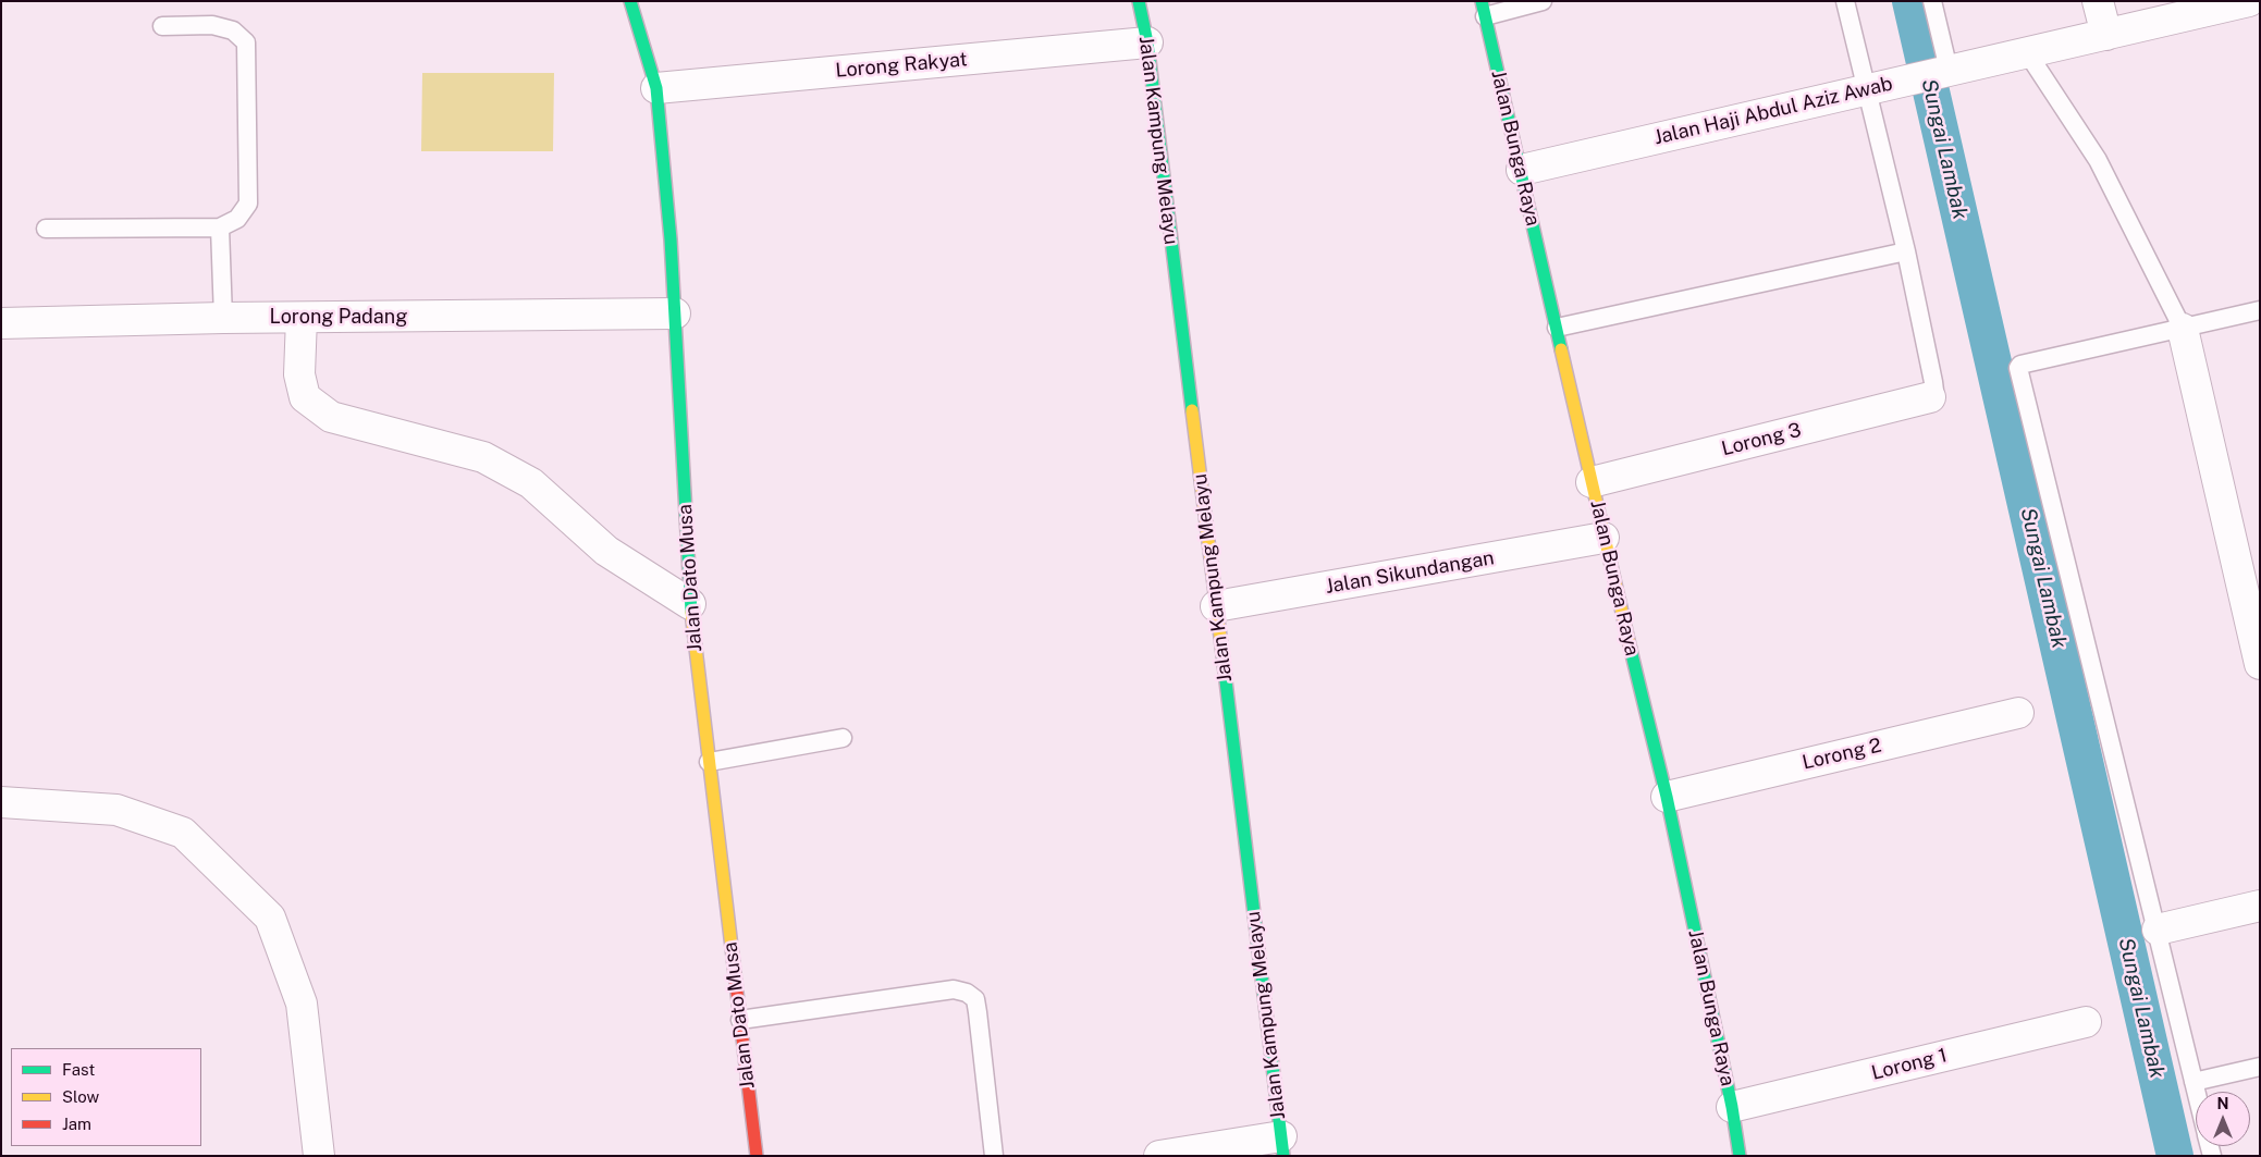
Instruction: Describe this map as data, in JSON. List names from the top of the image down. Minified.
{"streets":{"street":["Lorong Rakyat","Jalan Haji Abdul Aziz Awab","Jalan Kampung Melayu","Jalan Bunga Raya","Lorong Padang","Lorong 3","Jalan Sikundangan","Jalan Dato Musa","Lorong 2","Lorong 1"]},"crossings":[["Lorong Rakyat","Jalan Kampung Melayu"],["Lorong Rakyat","Jalan Dato Musa"],["Jalan Haji Abdul Aziz Awab","Jalan Bunga Raya"],["Jalan Kampung Melayu","Jalan Sikundangan"],["Jalan Bunga Raya","Lorong 3"],["Jalan Bunga Raya","Jalan Sikundangan"],["Jalan Bunga Raya","Lorong 2"],["Jalan Bunga Raya","Lorong 1"],["Lorong Padang","Jalan Dato Musa"]],"water":["Sungai Lambak"],"legend":["Fast","Slow","Jam"],"north":"top"}
